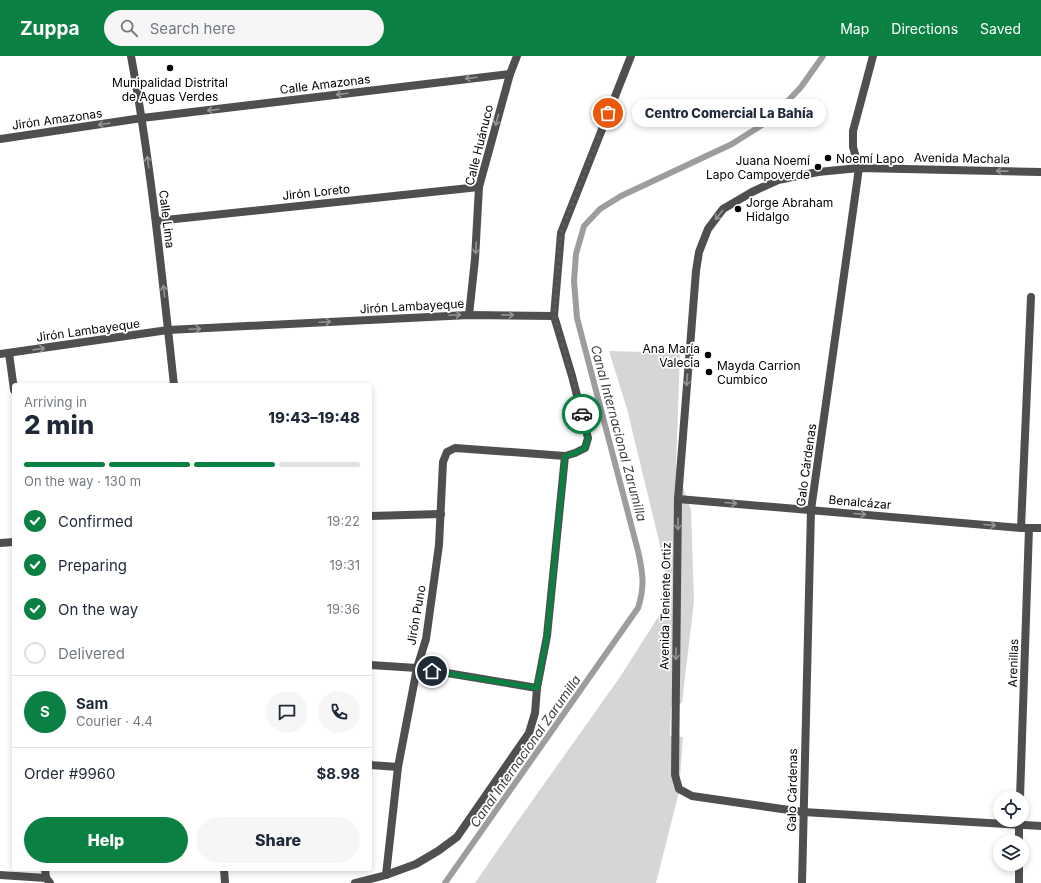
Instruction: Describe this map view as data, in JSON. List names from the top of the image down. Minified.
{"streets":{"street":["Calle Amazonas","Jirón Amazonas","Calle Huánuco","Avenida Machala","Jirón Loreto","Calle Lima","Jirón Lambayeque","Galo Cárdenas","Benalcázar","Avenida Teniente Ortiz","Jirón Puno","Arenillas"]},"crossings":[["Calle Amazonas","Jirón Amazonas"],["Calle Amazonas","Calle Huánuco"],["Calle Amazonas","Calle Lima"],["Jirón Amazonas","Calle Lima"],["Calle Huánuco","Jirón Loreto"],["Calle Huánuco","Jirón Lambayeque"],["Avenida Machala","Galo Cárdenas"],["Avenida Machala","Avenida Teniente Ortiz"],["Jirón Loreto","Calle Lima"],["Calle Lima","Jirón Lambayeque"],["Galo Cárdenas","Benalcázar"],["Galo Cárdenas","Avenida Teniente Ortiz"],["Benalcázar","Avenida Teniente Ortiz"],["Benalcázar","Arenillas"]],"one_way":["Calle Amazonas","Jirón Amazonas","Calle Huánuco","Avenida Machala","Calle Lima","Jirón Lambayeque","Benalcázar"],"water":["Canal Internacional Zarumilla"],"places":["Munipalidad Distrital de Aguas Verdes","Centro Comercial La Bahía","Noemí Lapo","Juana Noemí Lapo Campoverde","Jorge Abraham Hidalgo","Ana María Valecia","Mayda Carrion Cumbico"],"page":{"header":"Zuppa","search":"Search here","nav":["Map","Directions","Saved"],"bubble":"Centro Comercial La Bahía","heading":["2 min","Arriving in","19:43–19:48"],"panel":["Sam","Courier · 4.4","Order #9960","$8.98"],"bar":"On the way · 130 m","list":[["Confirmed","19:22"],["Preparing","19:31"],["On the way","19:36"],"Delivered"],"round":"S","buttons":["Help","Share"]}}
